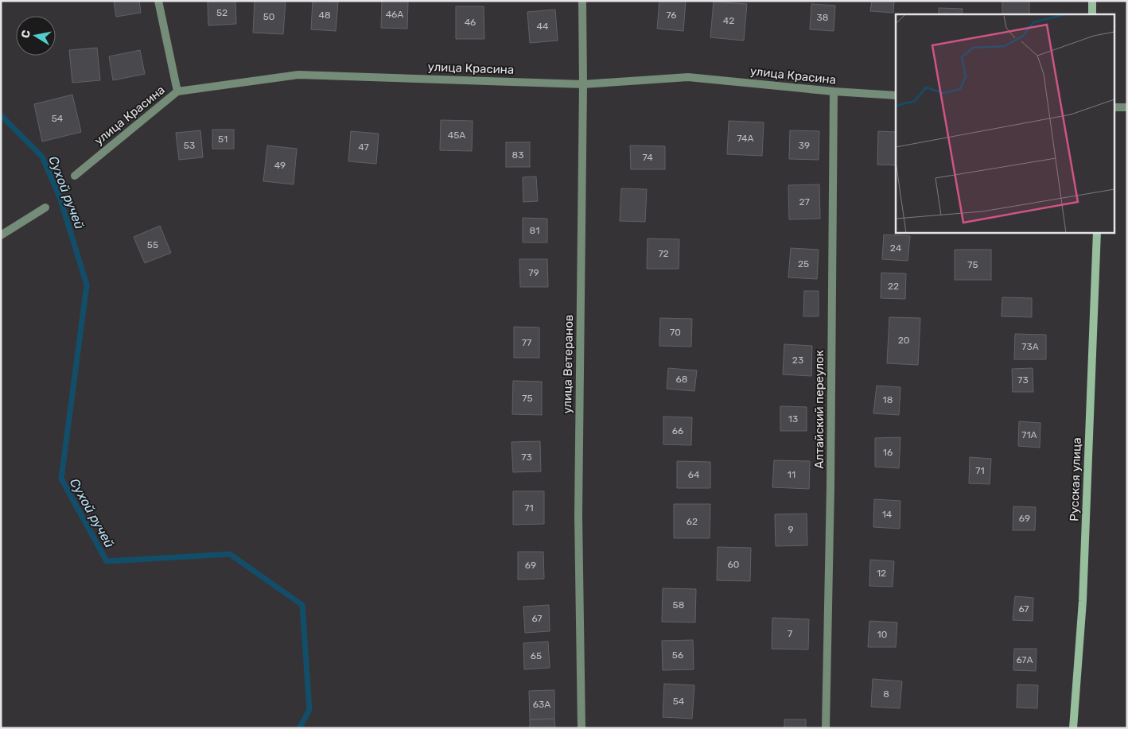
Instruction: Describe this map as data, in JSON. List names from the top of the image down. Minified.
{"streets":{"street":["улица Красина","улица Ветеранов","Алтайский переулок","Русская улица"]},"crossings":[["улица Красина","улица Ветеранов"],["улица Красина","Алтайский переулок"]],"water":["Сухой ручей"],"house_numbers":["52","46А","48","76","50","38","42","46","44","54","45А","74А","51","53","39","47","83","74","49","27","81","55","24","72","25","75","79","22","70","20","77","73А","23","68","73","75","18","13","66","71А","16","73","71","64","11","71","14","69","62","9","60","69","12","58","67","67","7","10","56","65","67А","8","54","63А"],"north":"left"}
